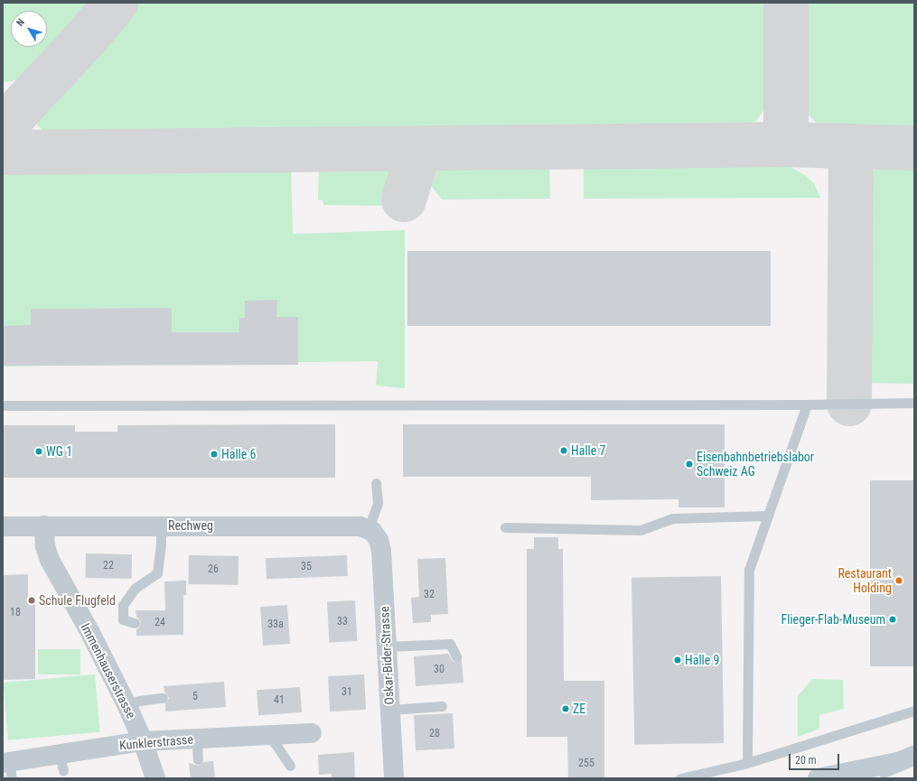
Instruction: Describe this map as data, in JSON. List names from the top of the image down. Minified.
{"streets":{"street":["Rechweg","Oskar-Bider-Strasse","Immenhauserstrasse","Kunklerstrasse"]},"crossings":[["Rechweg","Oskar-Bider-Strasse"],["Rechweg","Immenhauserstrasse"],["Immenhauserstrasse","Kunklerstrasse"]],"places":["Halle 7","WG 1","Halle 6","Eisenbahnbetriebslabor Schweiz AG","Restaurant Holding","Schule Flugfeld","Flieger-Flab-Museum","Halle 9","ZE"],"house_numbers":["22","35","26","32","18","33","24","33a","30","31","5","41","28","255"],"scale_bar":"20 m","north":"top left"}
